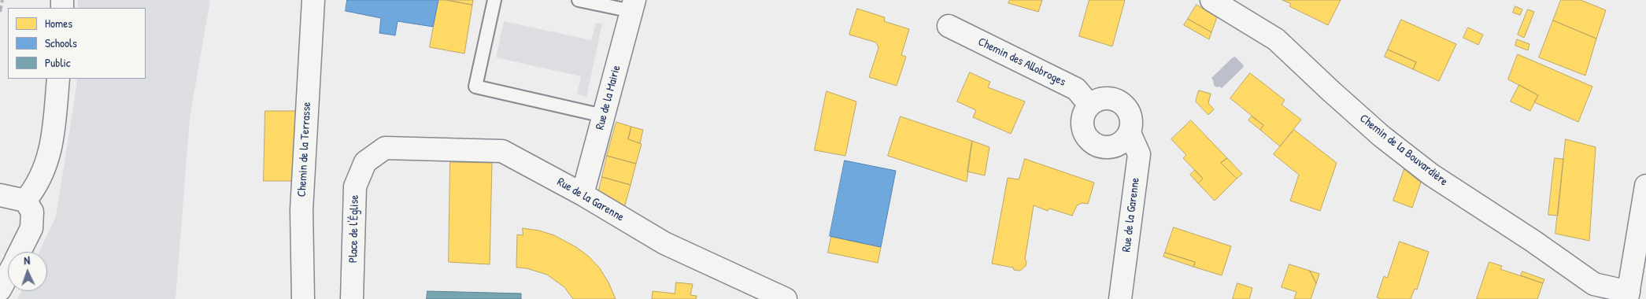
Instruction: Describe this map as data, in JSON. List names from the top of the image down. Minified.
{"streets":{"street":["Chemin des Allobroges","Rue de la Mairie","Chemin de la Terrasse","Chemin de la Bouvardière","Rue de la Garenne","Place de l'Église"]},"crossings":[["Chemin des Allobroges","Rue de la Garenne"],["Rue de la Mairie","Rue de la Garenne"],["Rue de la Garenne","Place de l'Église"]],"legend":["Homes","Schools","Public"],"north":"top"}
